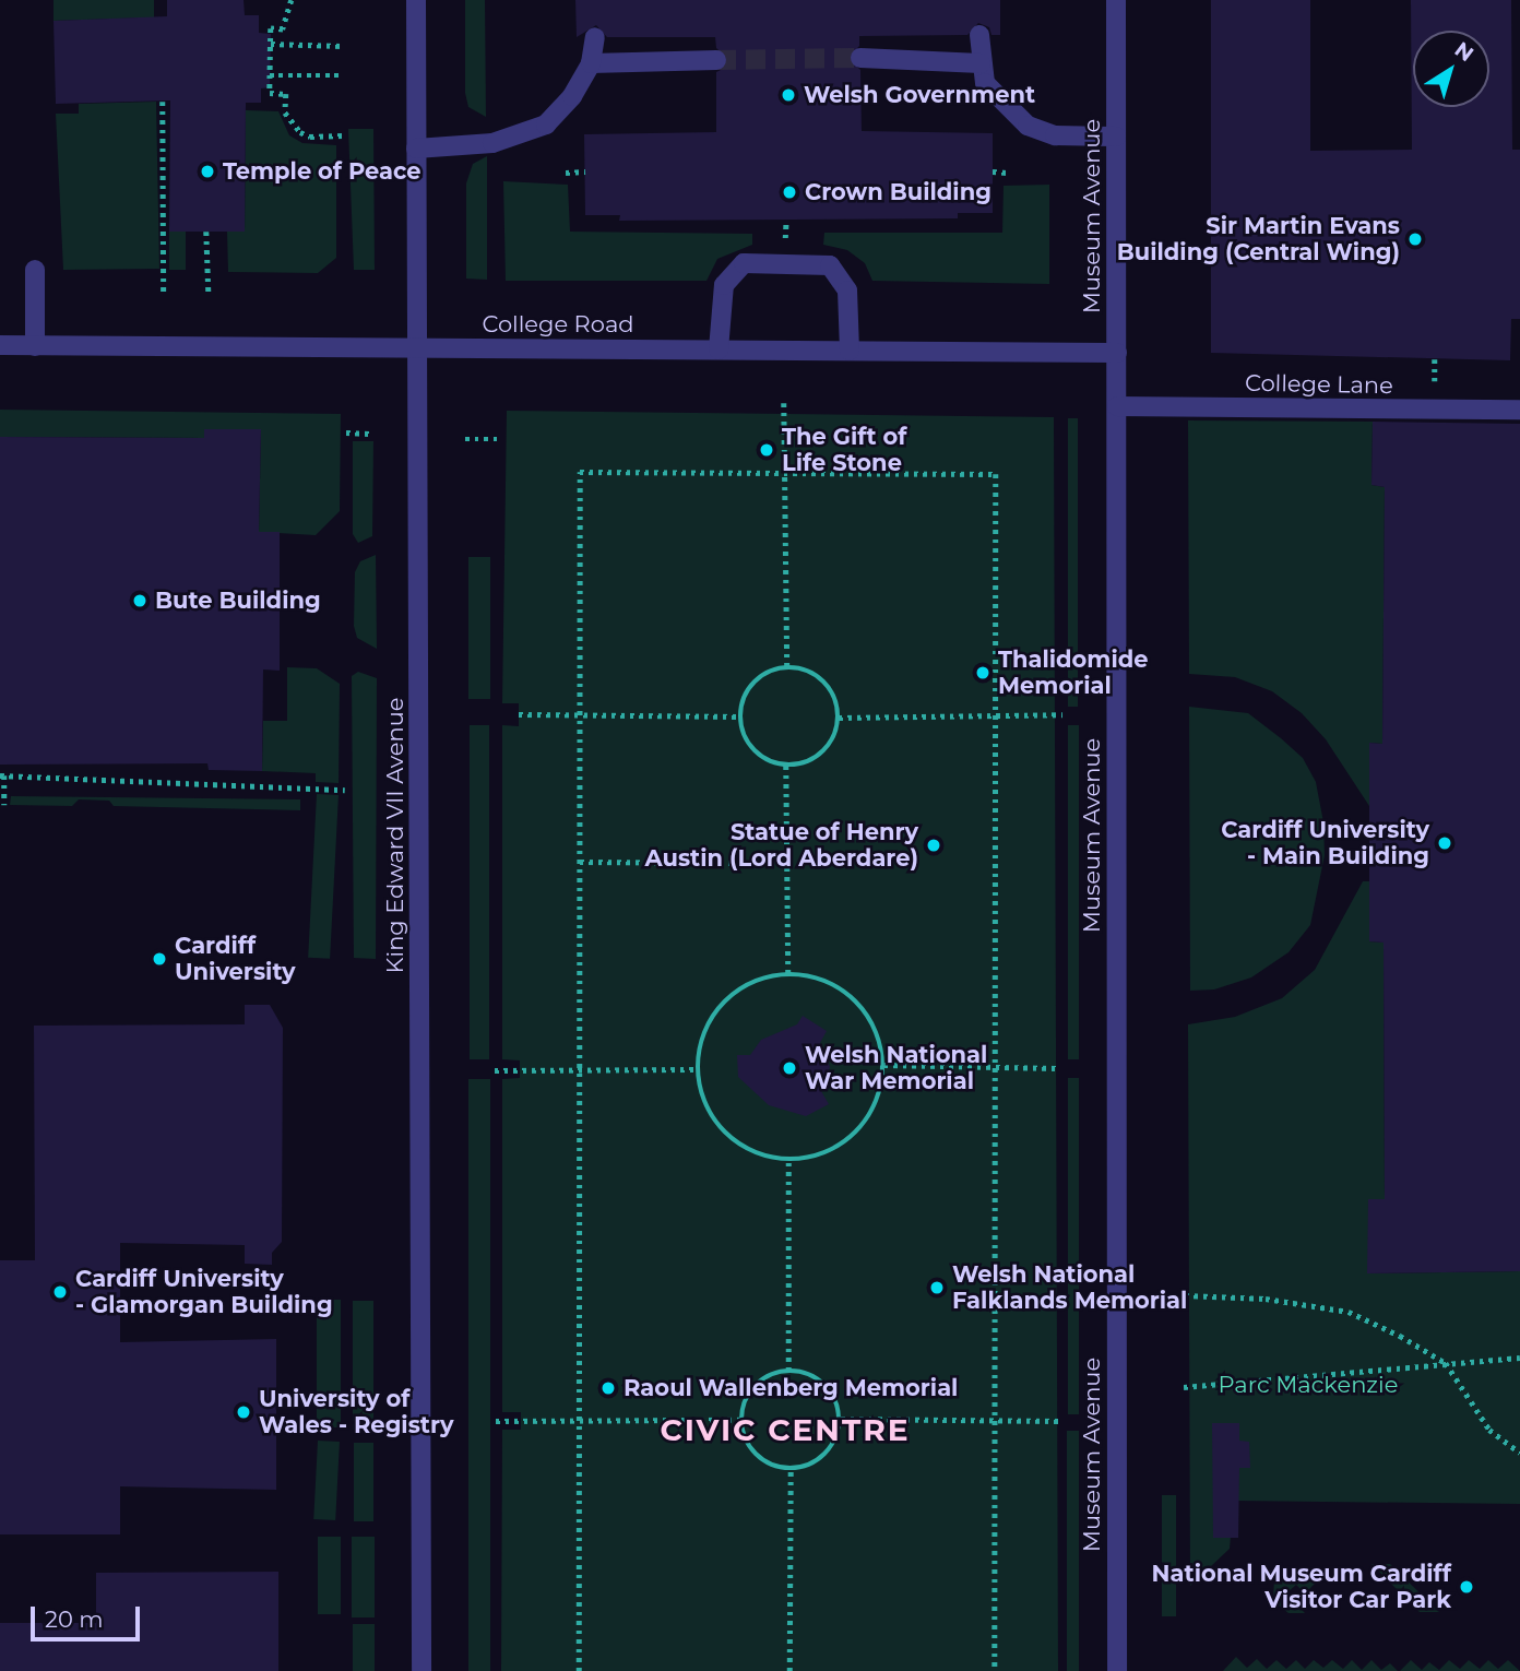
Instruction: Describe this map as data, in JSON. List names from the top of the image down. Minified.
{"streets":{"street":["Museum Avenue","College Road","College Lane","King Edward VII Avenue"]},"crossings":[["Museum Avenue","College Road"],["Museum Avenue","College Lane"],["College Road","King Edward VII Avenue"]],"districts":["CIVIC CENTRE"],"parks":["Parc Mackenzie"],"places":["Welsh Government","Temple of Peace","Crown Building","Sir Martin Evans Building (Central Wing)","The Gift of Life Stone","Bute Building","Thalidomide Memorial","Cardiff University - Main Building","Statue of Henry Austin (Lord Aberdare)","Cardiff University","Welsh National War Memorial","Welsh National Falklands Memorial","Cardiff University - Glamorgan Building","Raoul Wallenberg Memorial","University of Wales - Registry","National Museum Cardiff Visitor Car Park"],"scale_bar":"20 m","north":"top right"}
